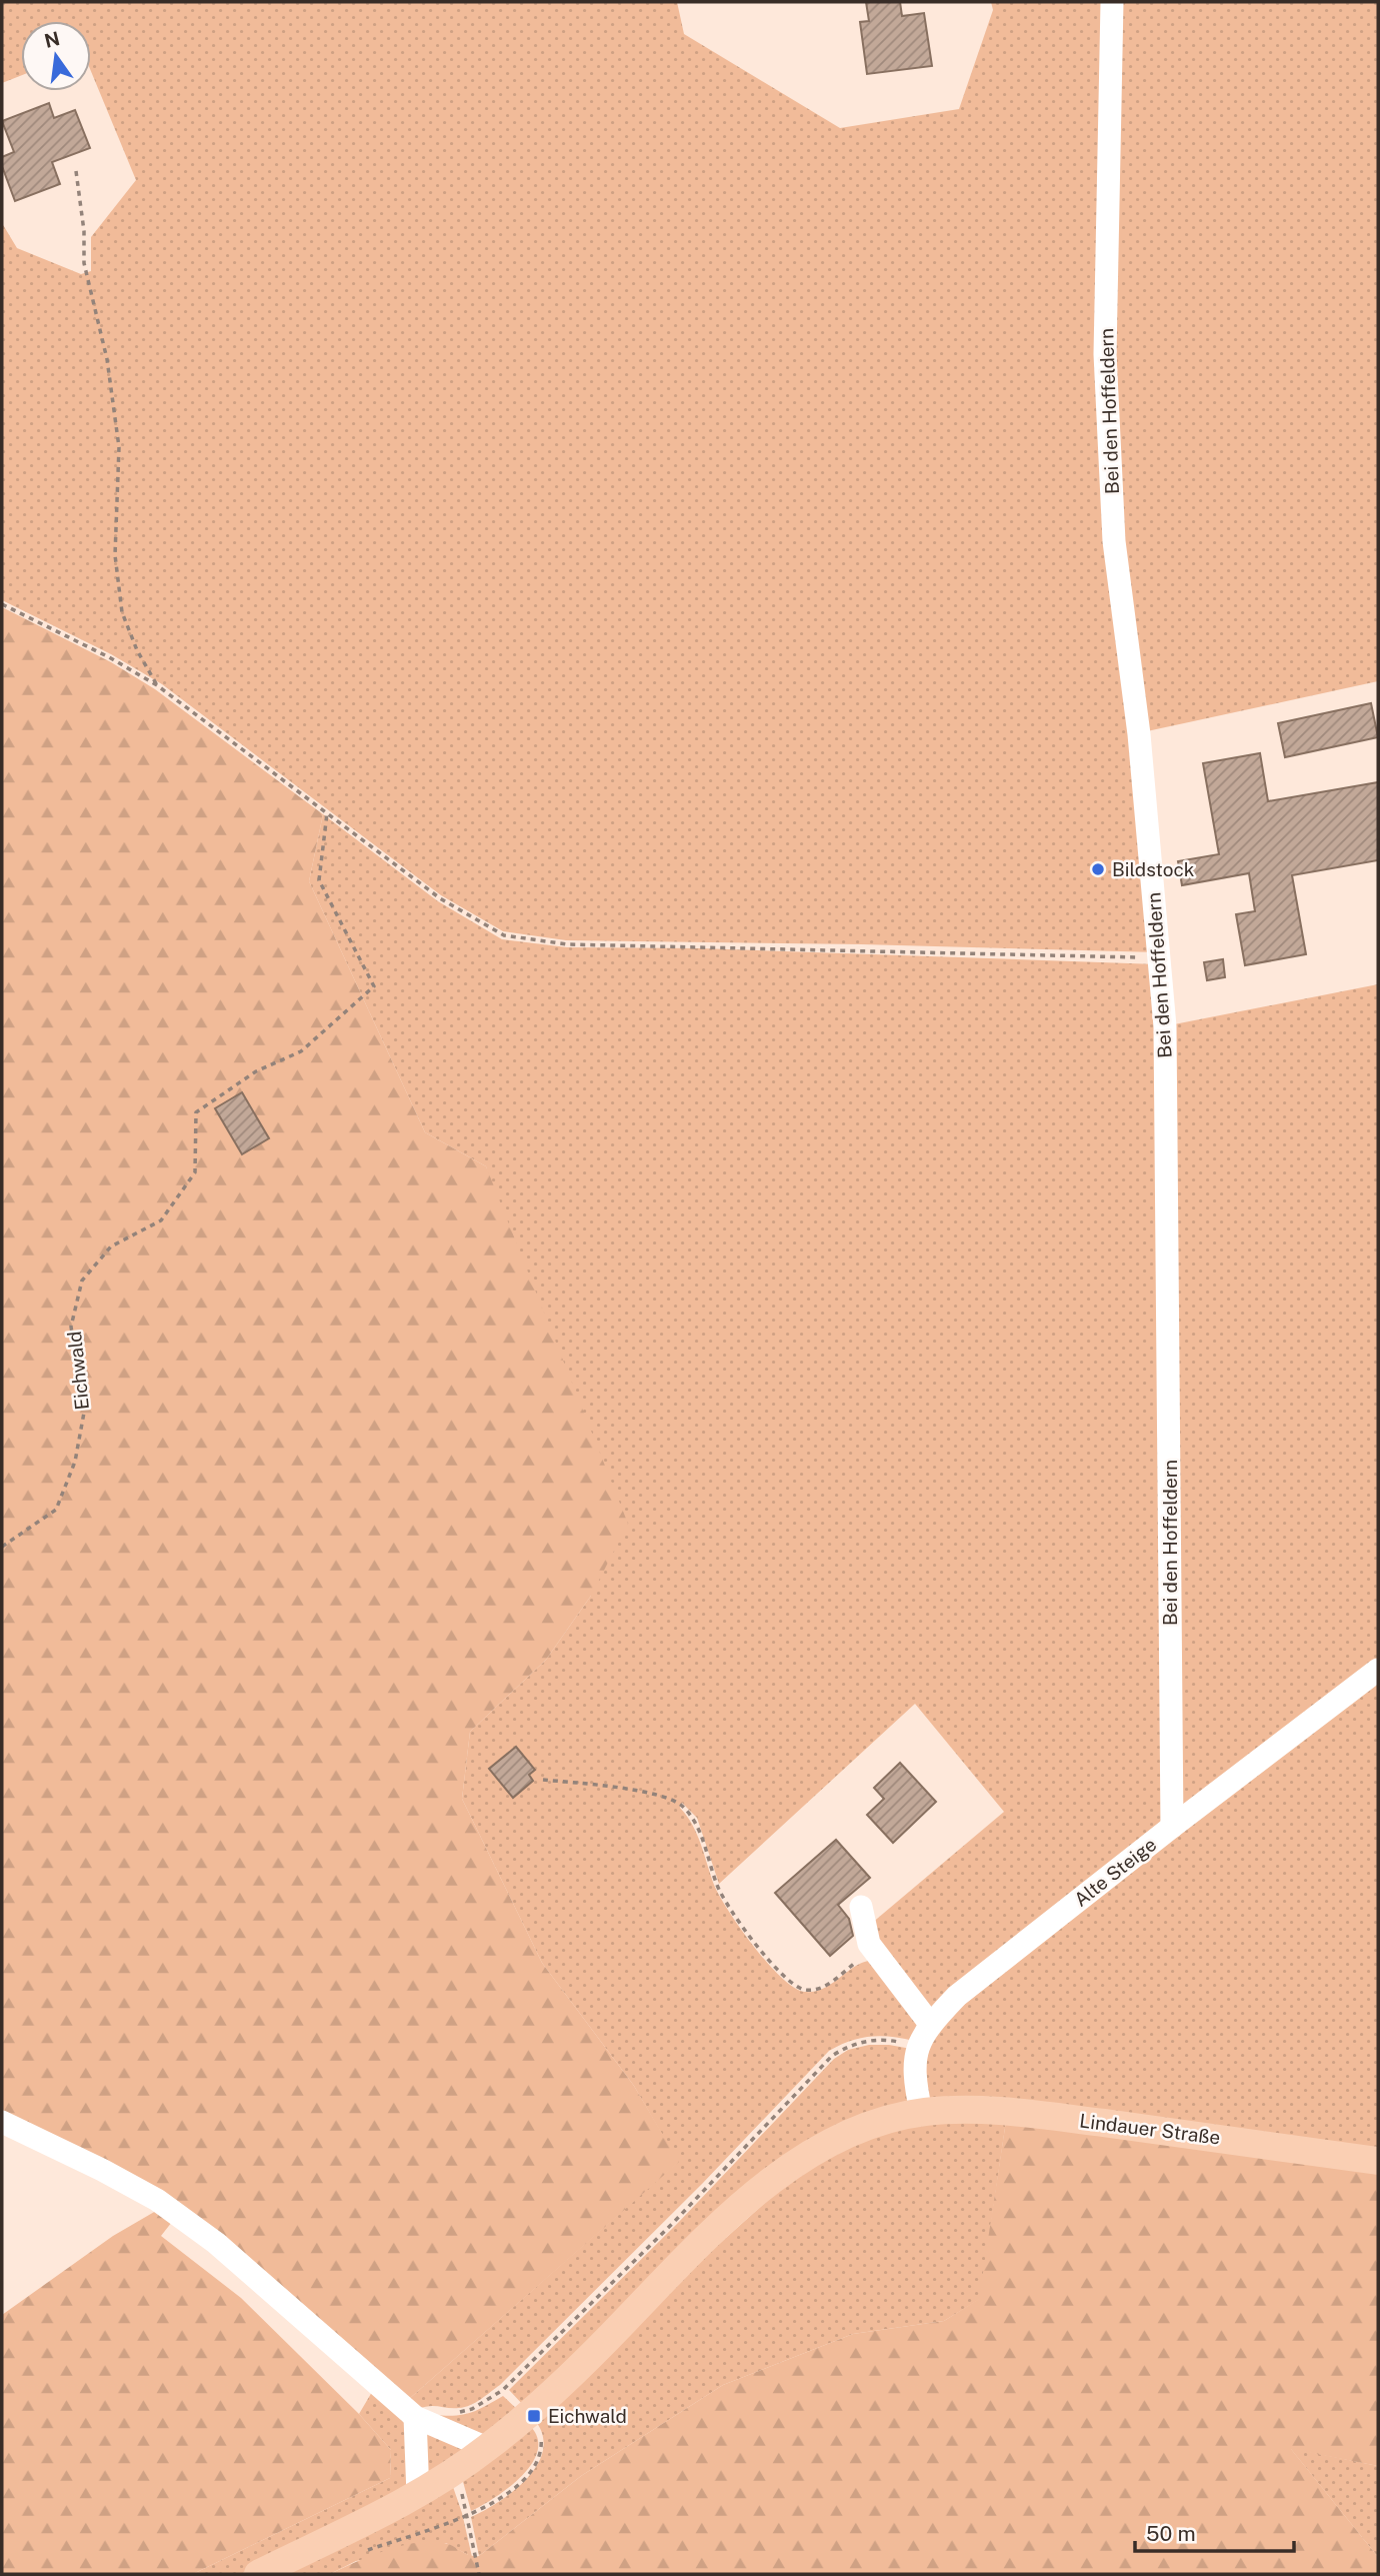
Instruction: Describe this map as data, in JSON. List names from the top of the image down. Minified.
{"streets":{"main road":["Lindauer Straße"],"street":["Bei den Hoffeldern","Alte Steige"],"path":["Eichwald"]},"crossings":[["Bei den Hoffeldern","Alte Steige"],["Alte Steige","Lindauer Straße"]],"places":{"other":["Bildstock"],"transit":["Eichwald"]},"scale_bar":"50 m","north":"top"}
